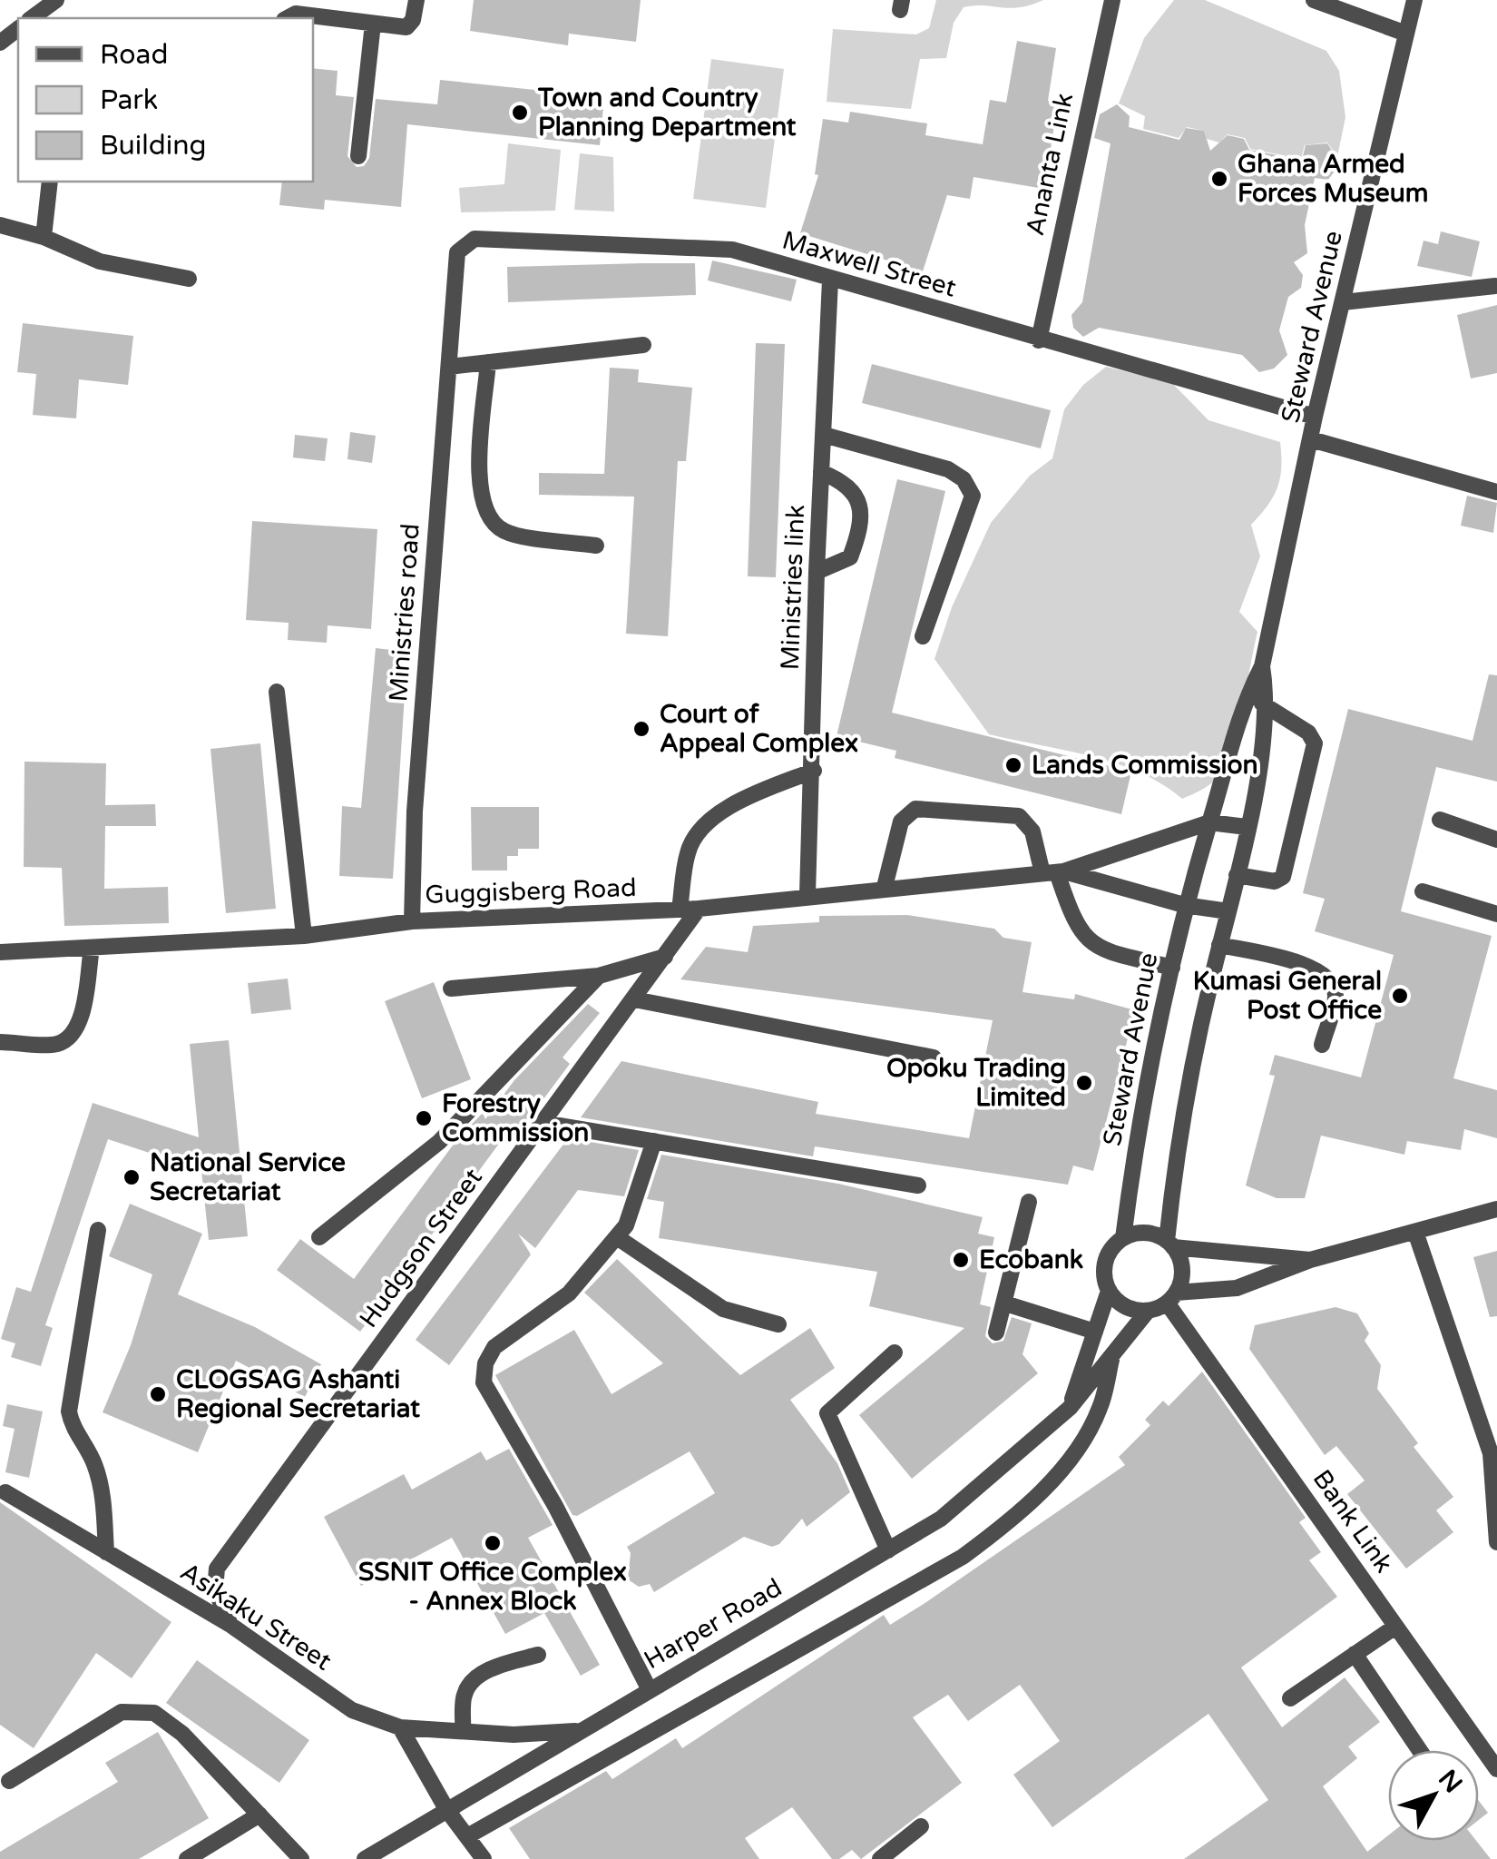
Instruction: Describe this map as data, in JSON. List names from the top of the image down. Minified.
{"streets":{"street":["Ananta Link","Maxwell Street","Steward Avenue","Ministries link","Ministries road","Guggisberg Road","Hudgson Street","Bank Link","Asikaku Street","Harper Road"]},"crossings":[["Ananta Link","Maxwell Street"],["Maxwell Street","Steward Avenue"],["Maxwell Street","Ministries link"],["Maxwell Street","Ministries road"],["Steward Avenue","Guggisberg Road"],["Steward Avenue","Bank Link"],["Steward Avenue","Harper Road"],["Ministries link","Guggisberg Road"],["Ministries road","Guggisberg Road"],["Guggisberg Road","Hudgson Street"],["Hudgson Street","Asikaku Street"],["Bank Link","Harper Road"],["Asikaku Street","Harper Road"]],"places":["Town and Country Planning Department","Ghana Armed Forces Museum","Court of Appeal Complex","Lands Commission","Kumasi General Post Office","Opoku Trading Limited","Forestry Commission","National Service Secretariat","Ecobank","CLOGSAG Ashanti Regional Secretariat","SSNIT Office Complex - Annex Block"],"legend":["Road","Park","Building"],"north":"top right"}
